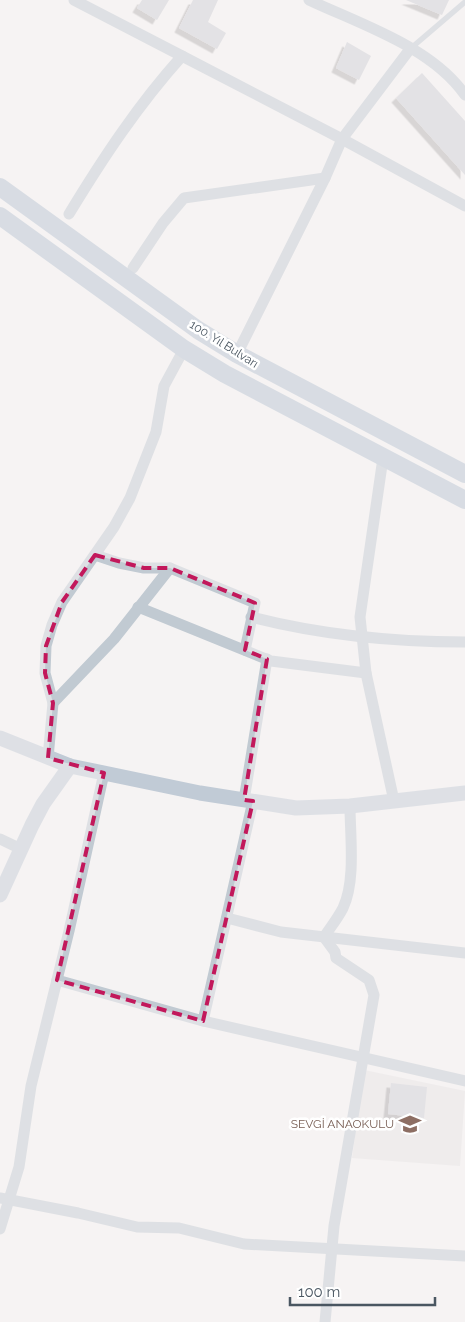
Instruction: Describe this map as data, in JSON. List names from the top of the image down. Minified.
{"streets":{"main road":["100. Yıl Bulvarı"]},"places":{"school or university":["SEVGİ ANAOKULU"]},"scale_bar":"100 m"}
